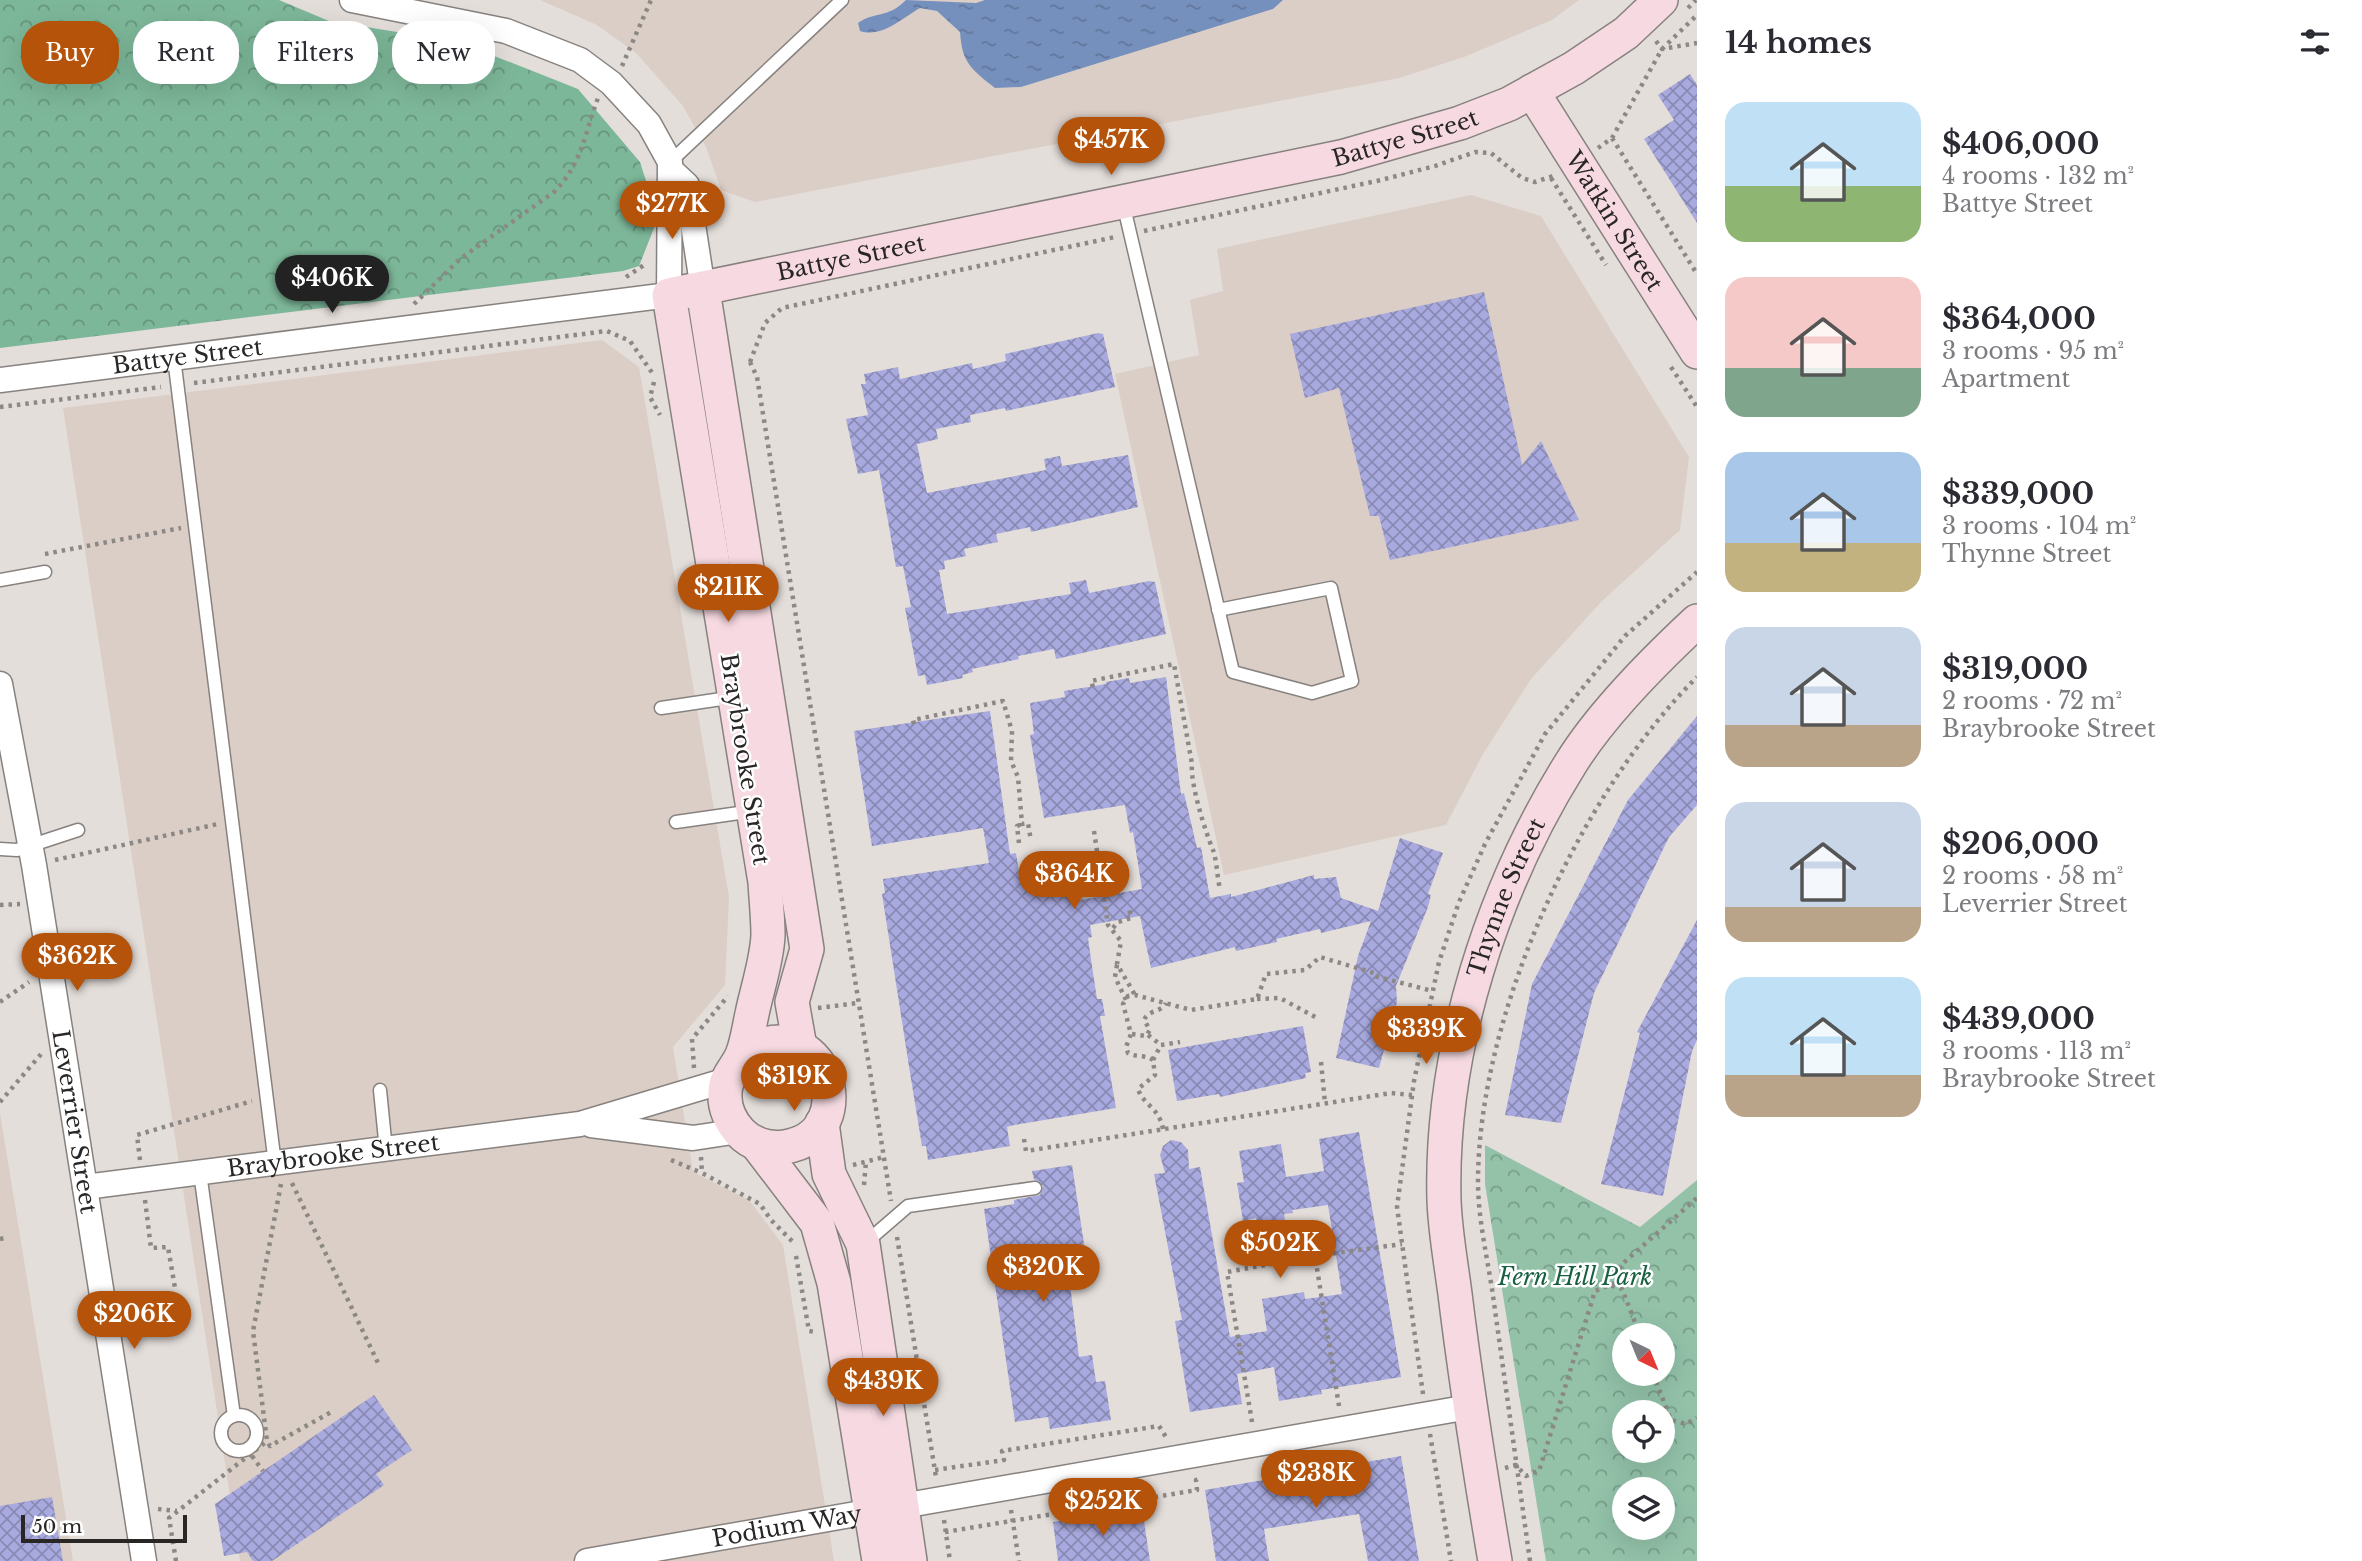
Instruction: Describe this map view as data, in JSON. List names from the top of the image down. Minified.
{"streets":{"street":["Battye Street","Watkin Street","Braybrooke Street","Thynne Street","Leverrier Street","Podium Way"]},"crossings":[["Battye Street","Watkin Street"],["Battye Street","Braybrooke Street"],["Braybrooke Street","Leverrier Street"],["Thynne Street","Podium Way"]],"parks":["Fern Hill Park"],"scale_bar":"50 m","north":"bottom right","page":{"heading":"14 homes","chip":["Buy","Rent","Filters","New"],"list":[{"name":"$406,000","note":"4 rooms · 132 m² · Battye Street"},{"name":"$364,000","note":"3 rooms · 95 m² · Apartment"},{"name":"$339,000","note":"3 rooms · 104 m² · Thynne Street"},{"name":"$319,000","note":"2 rooms · 72 m² · Braybrooke Street"},{"name":"$206,000","note":"2 rooms · 58 m² · Leverrier Street"},{"name":"$439,000","note":"3 rooms · 113 m² · Braybrooke Street"}],"price":["$457K","$277K","$406K","$211K","$364K","$362K","$339K","$319K","$502K","$320K","$206K","$439K","$238K","$252K"],"scale":"50 m"}}
